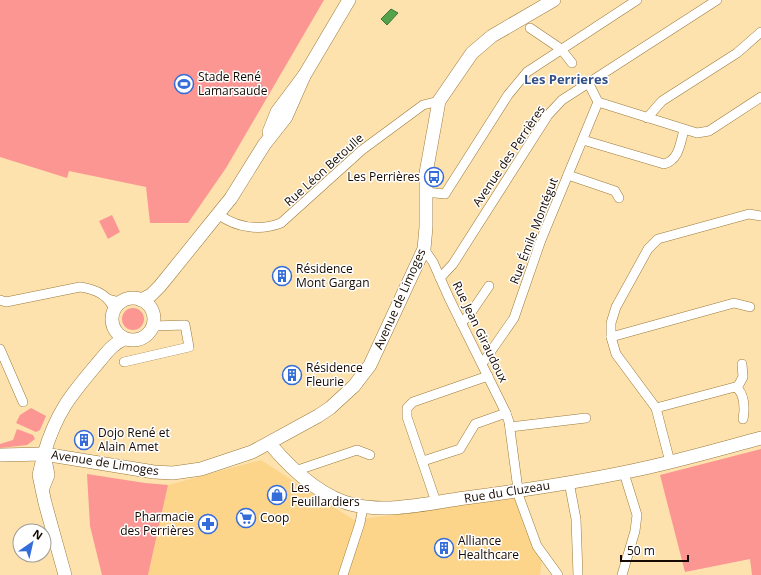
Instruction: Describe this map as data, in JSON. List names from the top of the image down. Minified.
{"streets":{"main road":["Avenue de Limoges","Rue du Cluzeau"],"street":["Avenue des Perrières","Rue Léon Betoulle","Rue Émile Montégut","Rue Jean Giraudoux"]},"crossings":[["Avenue des Perrières","Rue Jean Giraudoux"],["Rue Léon Betoulle","Avenue de Limoges"],["Rue Émile Montégut","Rue Jean Giraudoux"],["Avenue de Limoges","Rue Jean Giraudoux"],["Avenue de Limoges","Rue du Cluzeau"],["Rue Jean Giraudoux","Rue du Cluzeau"]],"districts":["Les Perrieres"],"places":{"sports":["Stade René Lamarsaude"],"bus stop":["Les Perrières"],"building":["Résidence Mont Gargan","Résidence Fleurie","Dojo René et Alain Amet","Alliance Healthcare"],"shop":["Les Feuillardiers"],"supermarket":["Coop"],"pharmacy":["Pharmacie des Perrières"]},"scale_bar":"50 m","north":"top right"}
